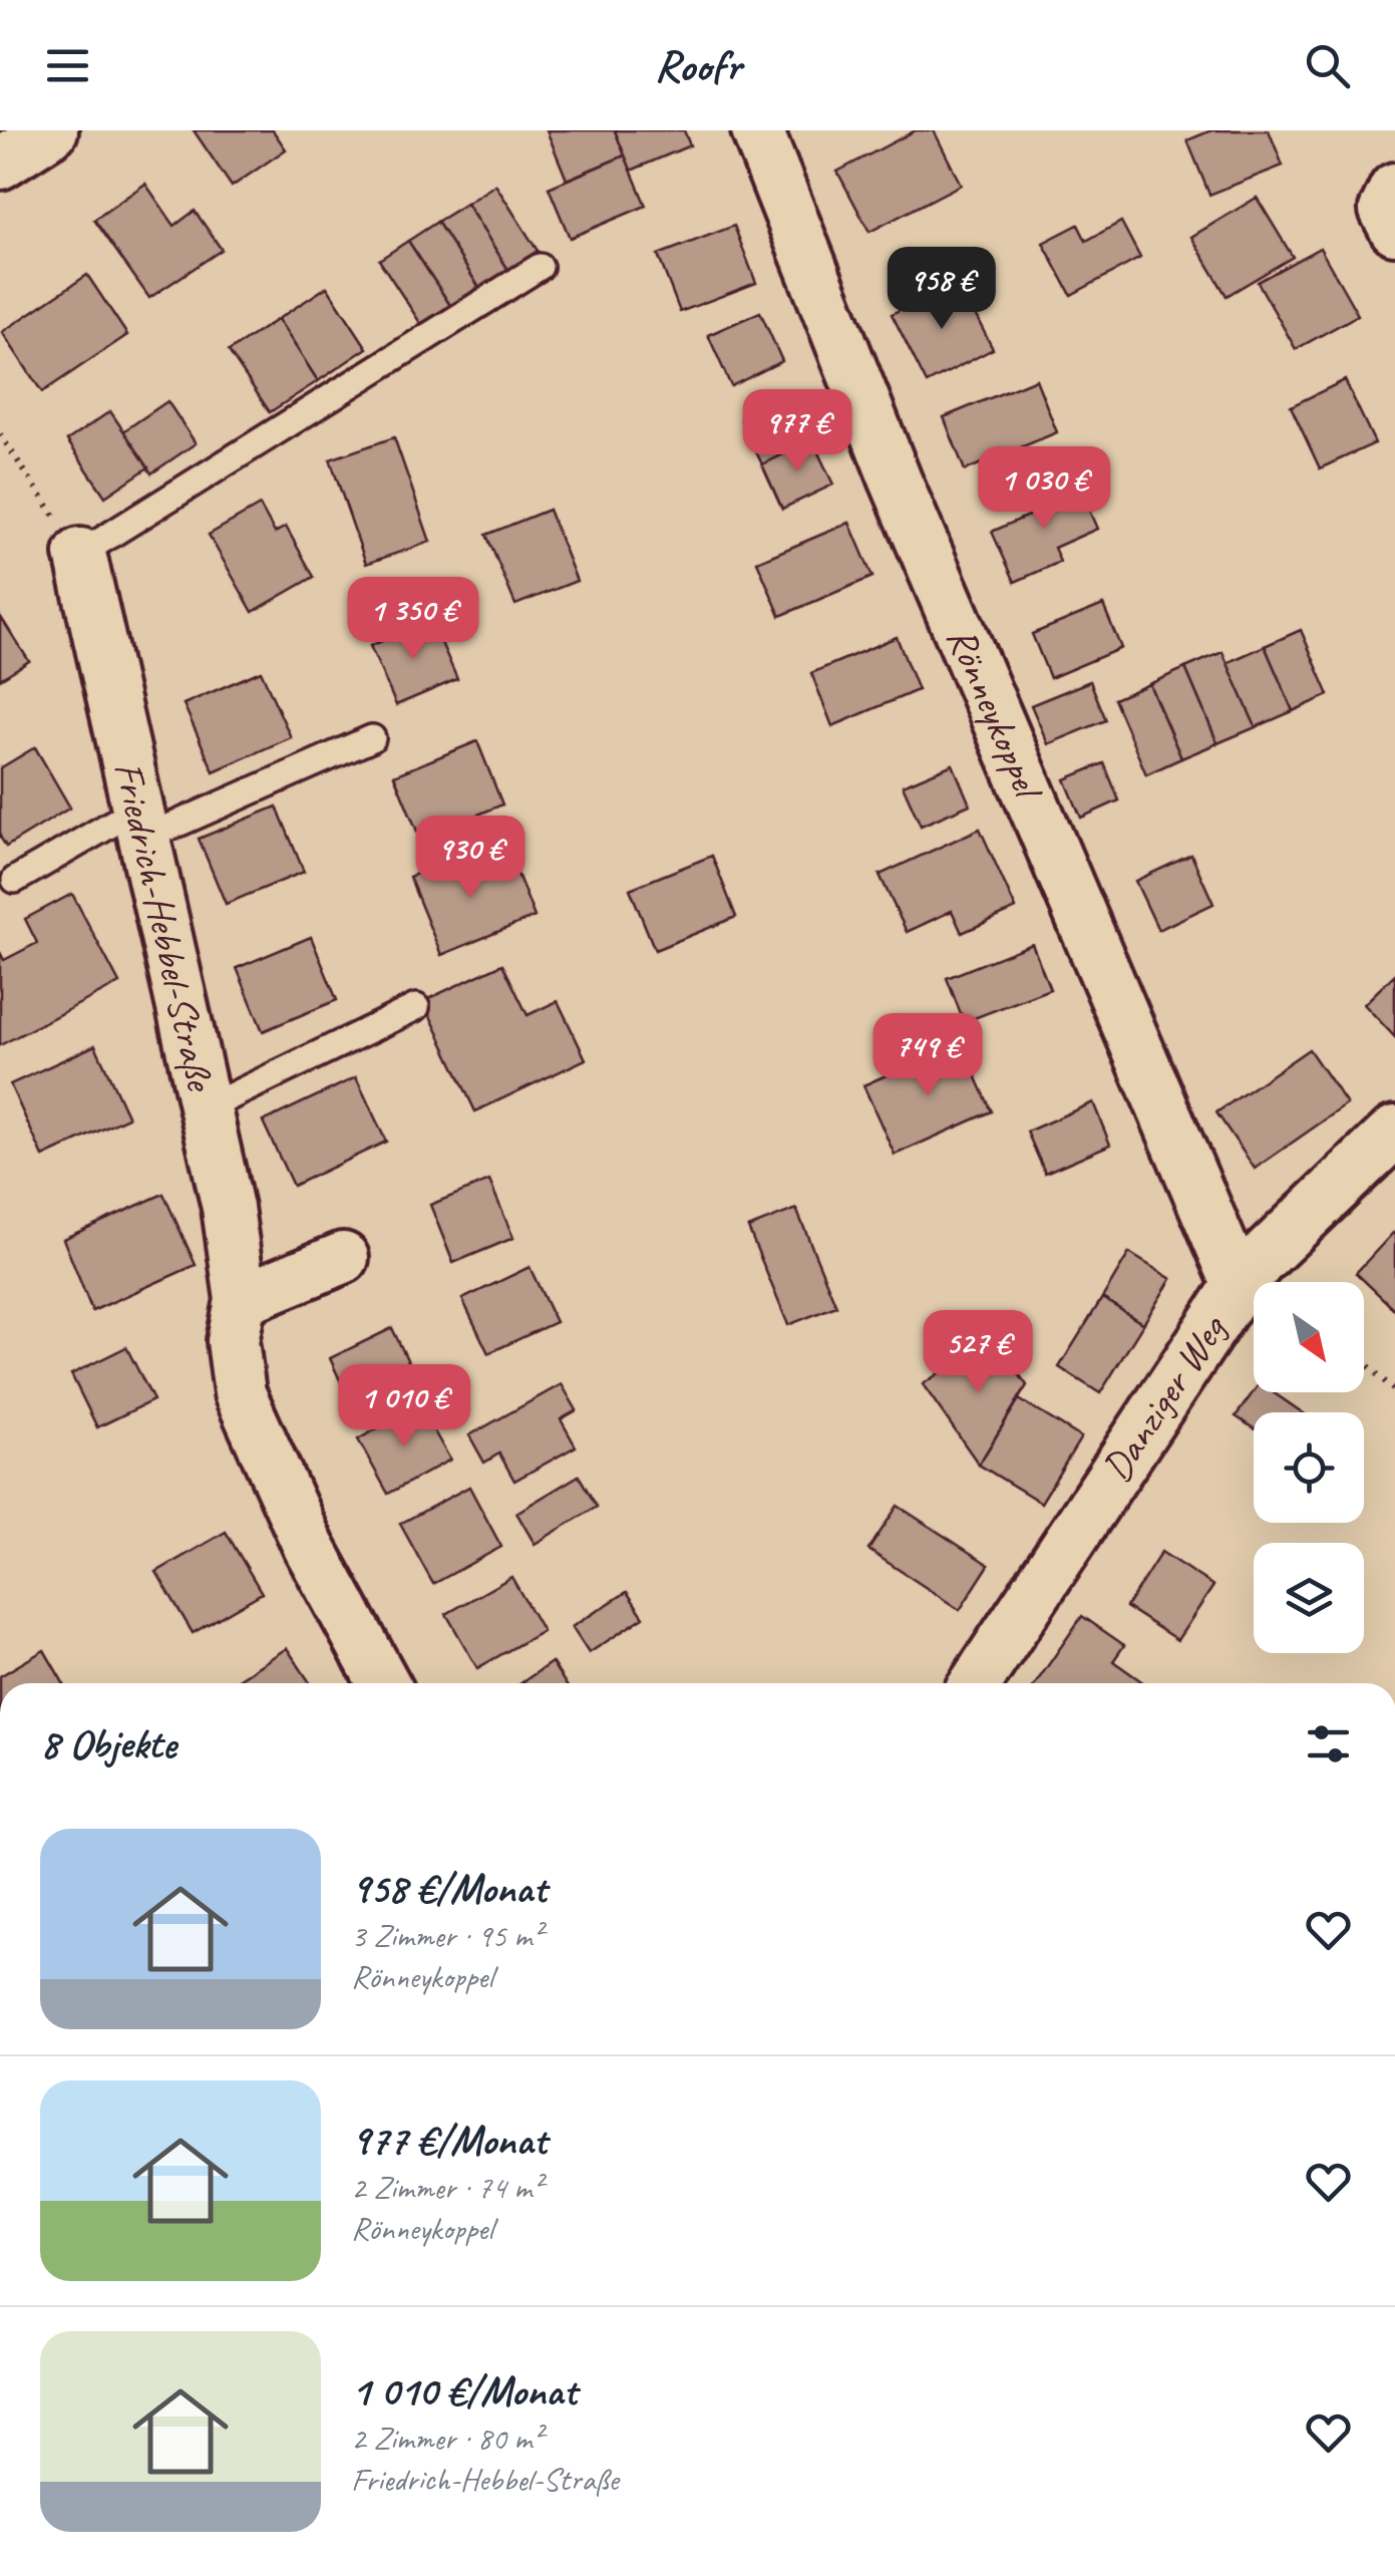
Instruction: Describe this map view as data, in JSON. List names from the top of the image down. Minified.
{"streets":{"street":["Rönneykoppel","Friedrich-Hebbel-Straße","Danziger Weg"]},"crossings":[["Rönneykoppel","Danziger Weg"]],"north":"bottom right","page":{"header":"Roofr","price":["958 €","977 €","1 030 €","1 350 €","930 €","749 €","527 €","1 010 €"],"heading":"8 Objekte","list":[{"name":"958 €/Monat","note":"3 Zimmer · 95 m² · Rönneykoppel"},{"name":"977 €/Monat","note":"2 Zimmer · 74 m² · Rönneykoppel"},{"name":"1 010 €/Monat","note":"2 Zimmer · 80 m² · Friedrich-Hebbel-Straße"}]}}
